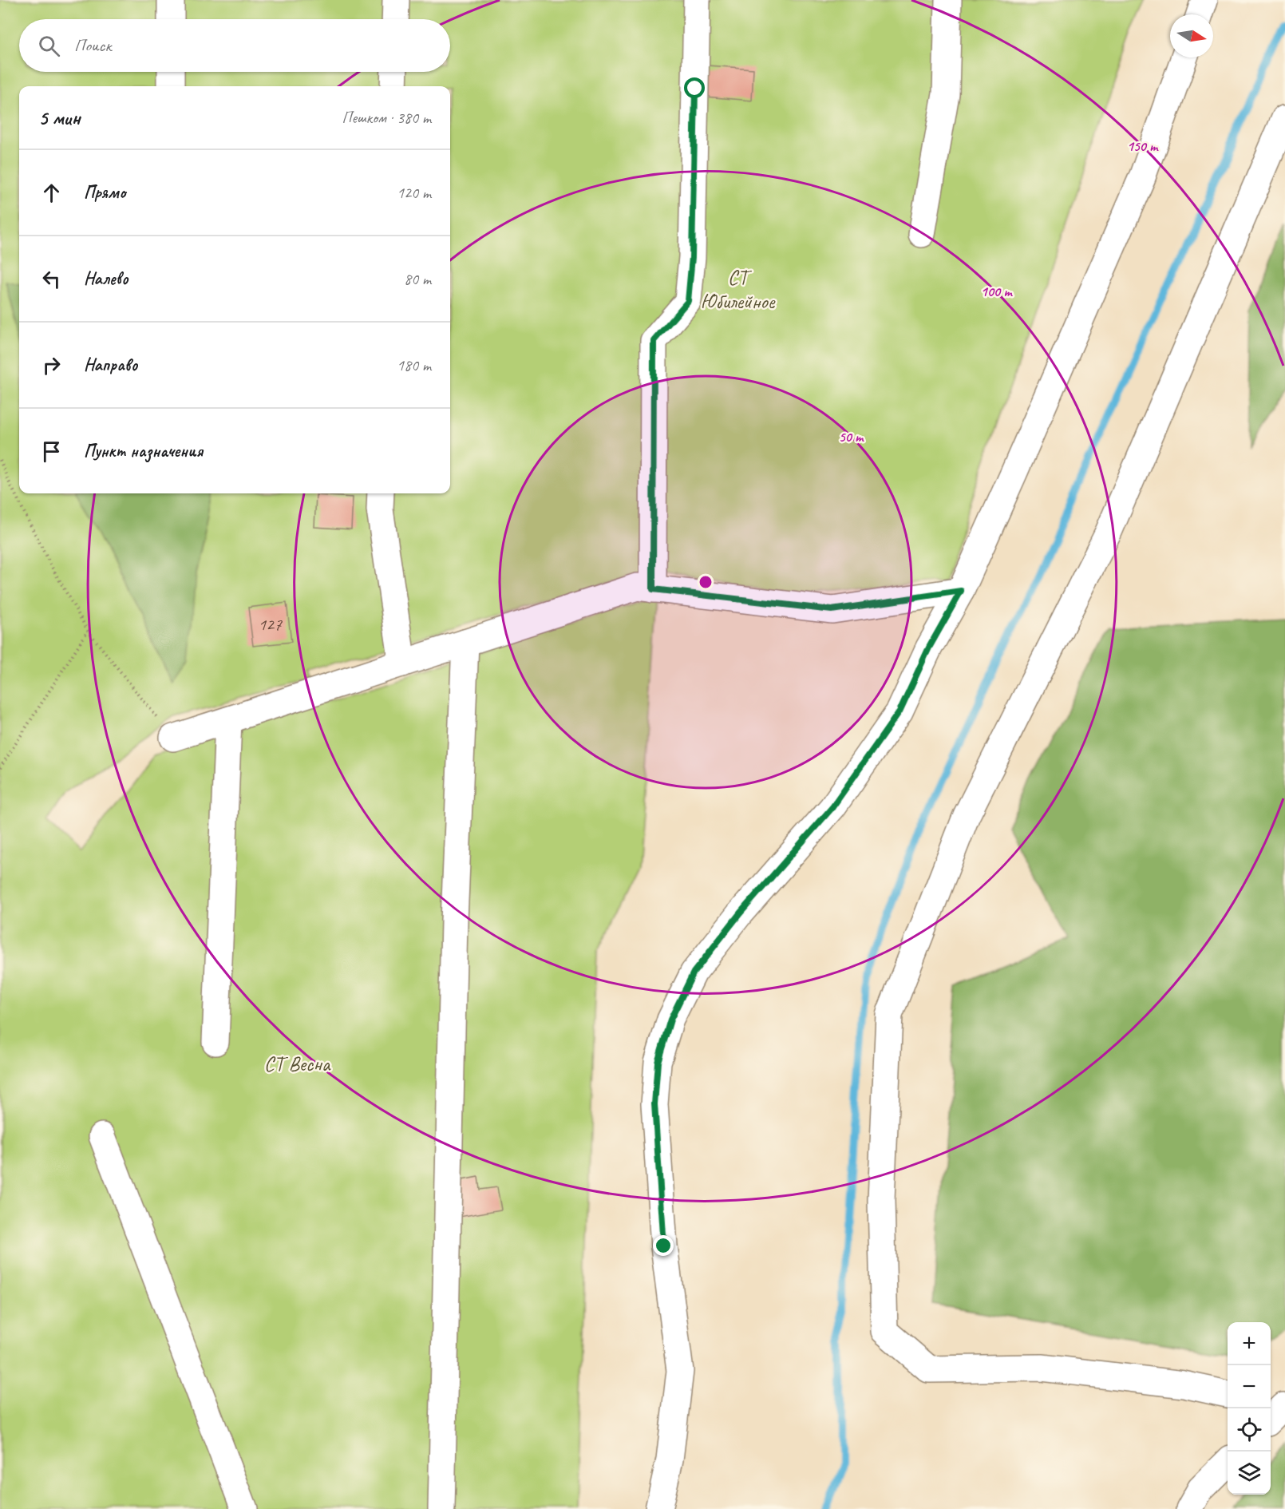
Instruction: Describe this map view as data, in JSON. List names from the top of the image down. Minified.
{"parks":["СТ Юбилейное","СТ Весна"],"house_numbers":["127"],"north":"right","page":{"search":"Поиск","heading":["5 мин","Пешком · 380 m"],"list":[["Прямо","120 m"],["Налево","80 m"],["Направо","180 m"],"Пункт назначения"],"map_buttons":["+","−"]},"rings":["150 m","100 m","50 m"]}
